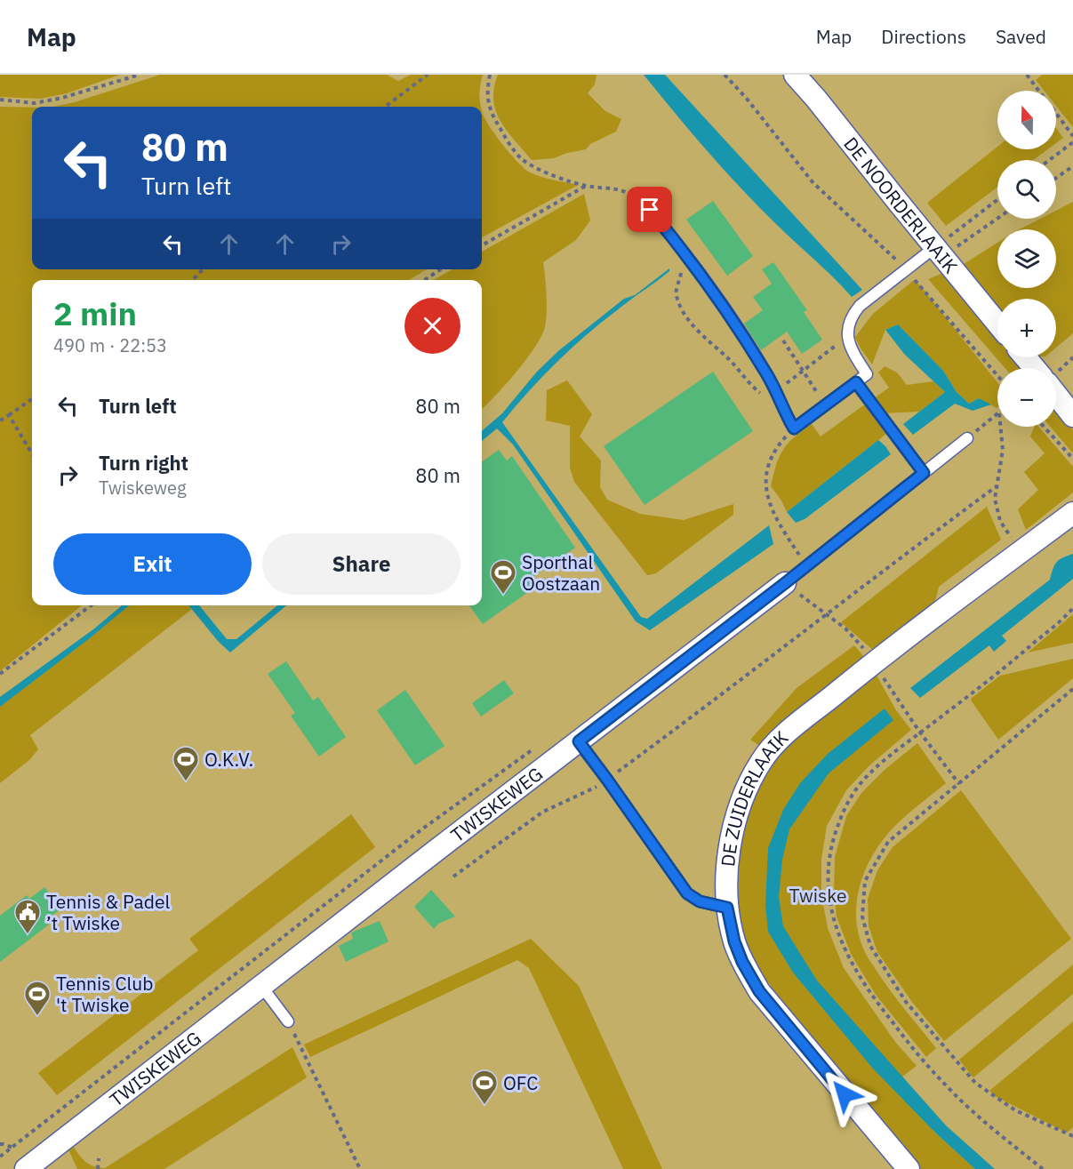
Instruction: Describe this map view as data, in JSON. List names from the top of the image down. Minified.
{"streets":{"street":["DE NOORDERLAAIK","DE ZUIDERLAAIK","TWISKEWEG"]},"parks":["Twiske"],"places":{"sports":["Sporthal Oostzaan","O.K.V.","Tennis Club 't Twiske","OFC"],"public building":["Tennis & Padel ’t Twiske"]},"north":"top","page":{"header":"Map","nav":["Map","Directions","Saved"],"map_buttons":["+","−"],"turn":["80 m","Turn left"],"heading":["2 min","490 m · 22:53"],"list":[{"name":"Turn left","value":"80 m"},{"name":"Turn right","note":"Twiskeweg","value":"80 m"}],"buttons":["Exit","Share"]}}
